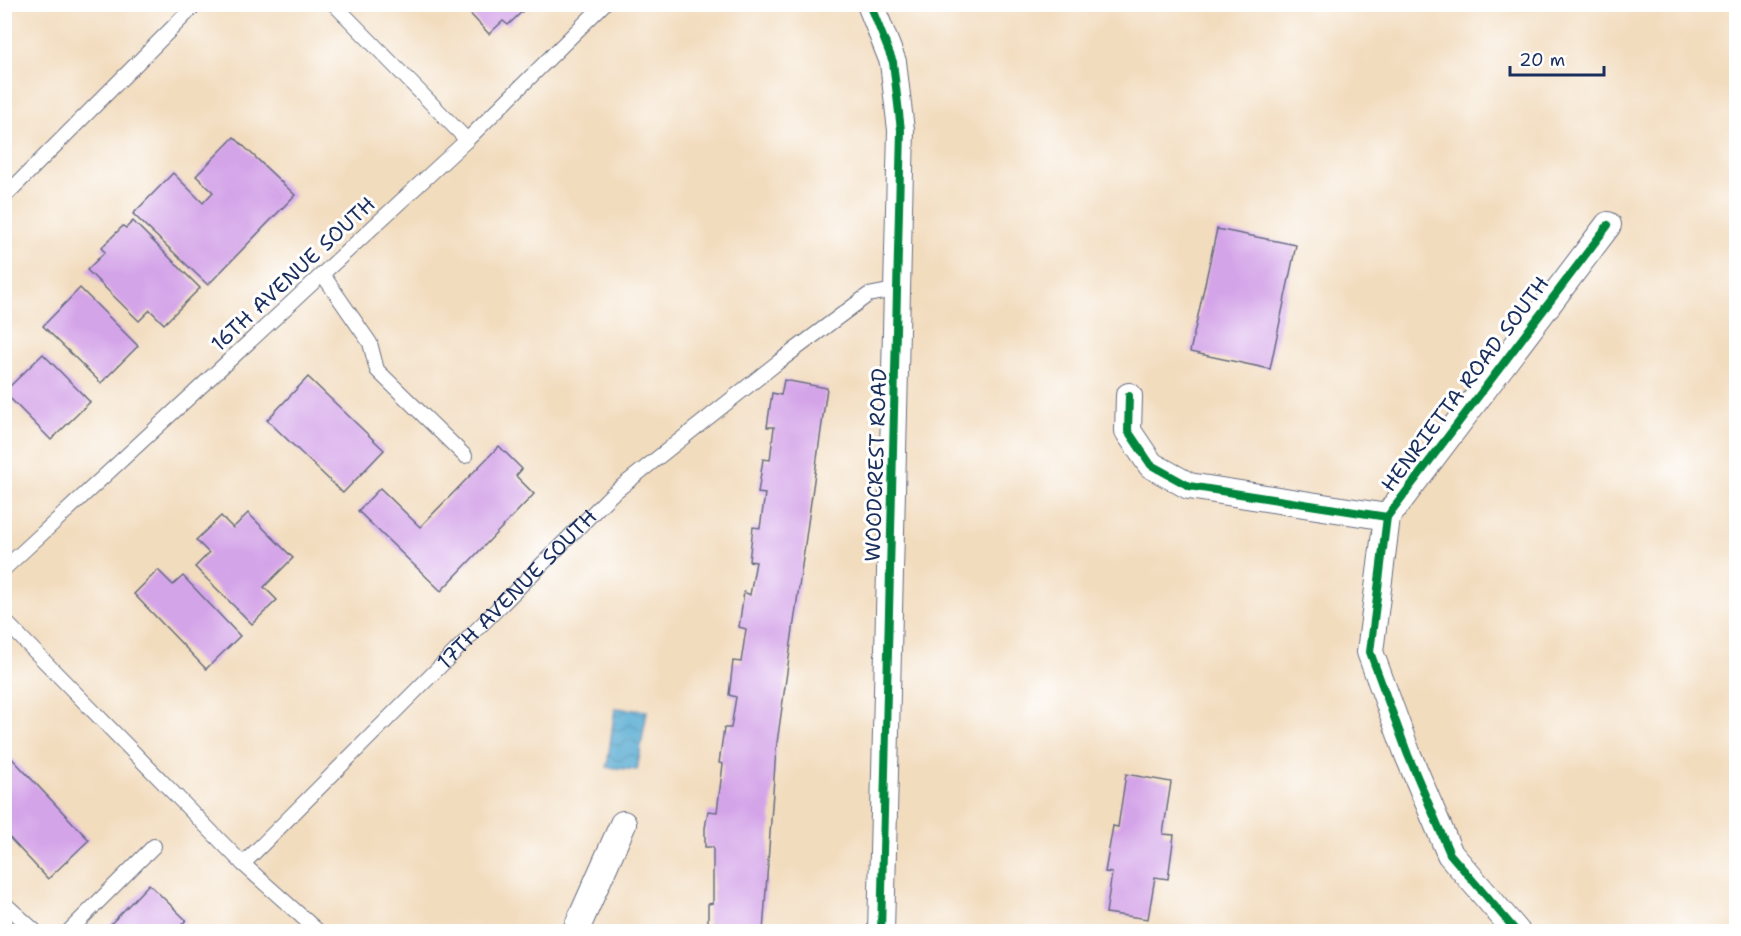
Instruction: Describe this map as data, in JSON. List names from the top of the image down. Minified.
{"streets":{"street":["HENRIETTA ROAD SOUTH","WOODCREST ROAD"],"lane":["16TH AVENUE SOUTH","17TH AVENUE SOUTH"]},"crossings":[["WOODCREST ROAD","17TH AVENUE SOUTH"]],"scale_bar":"20 m"}
